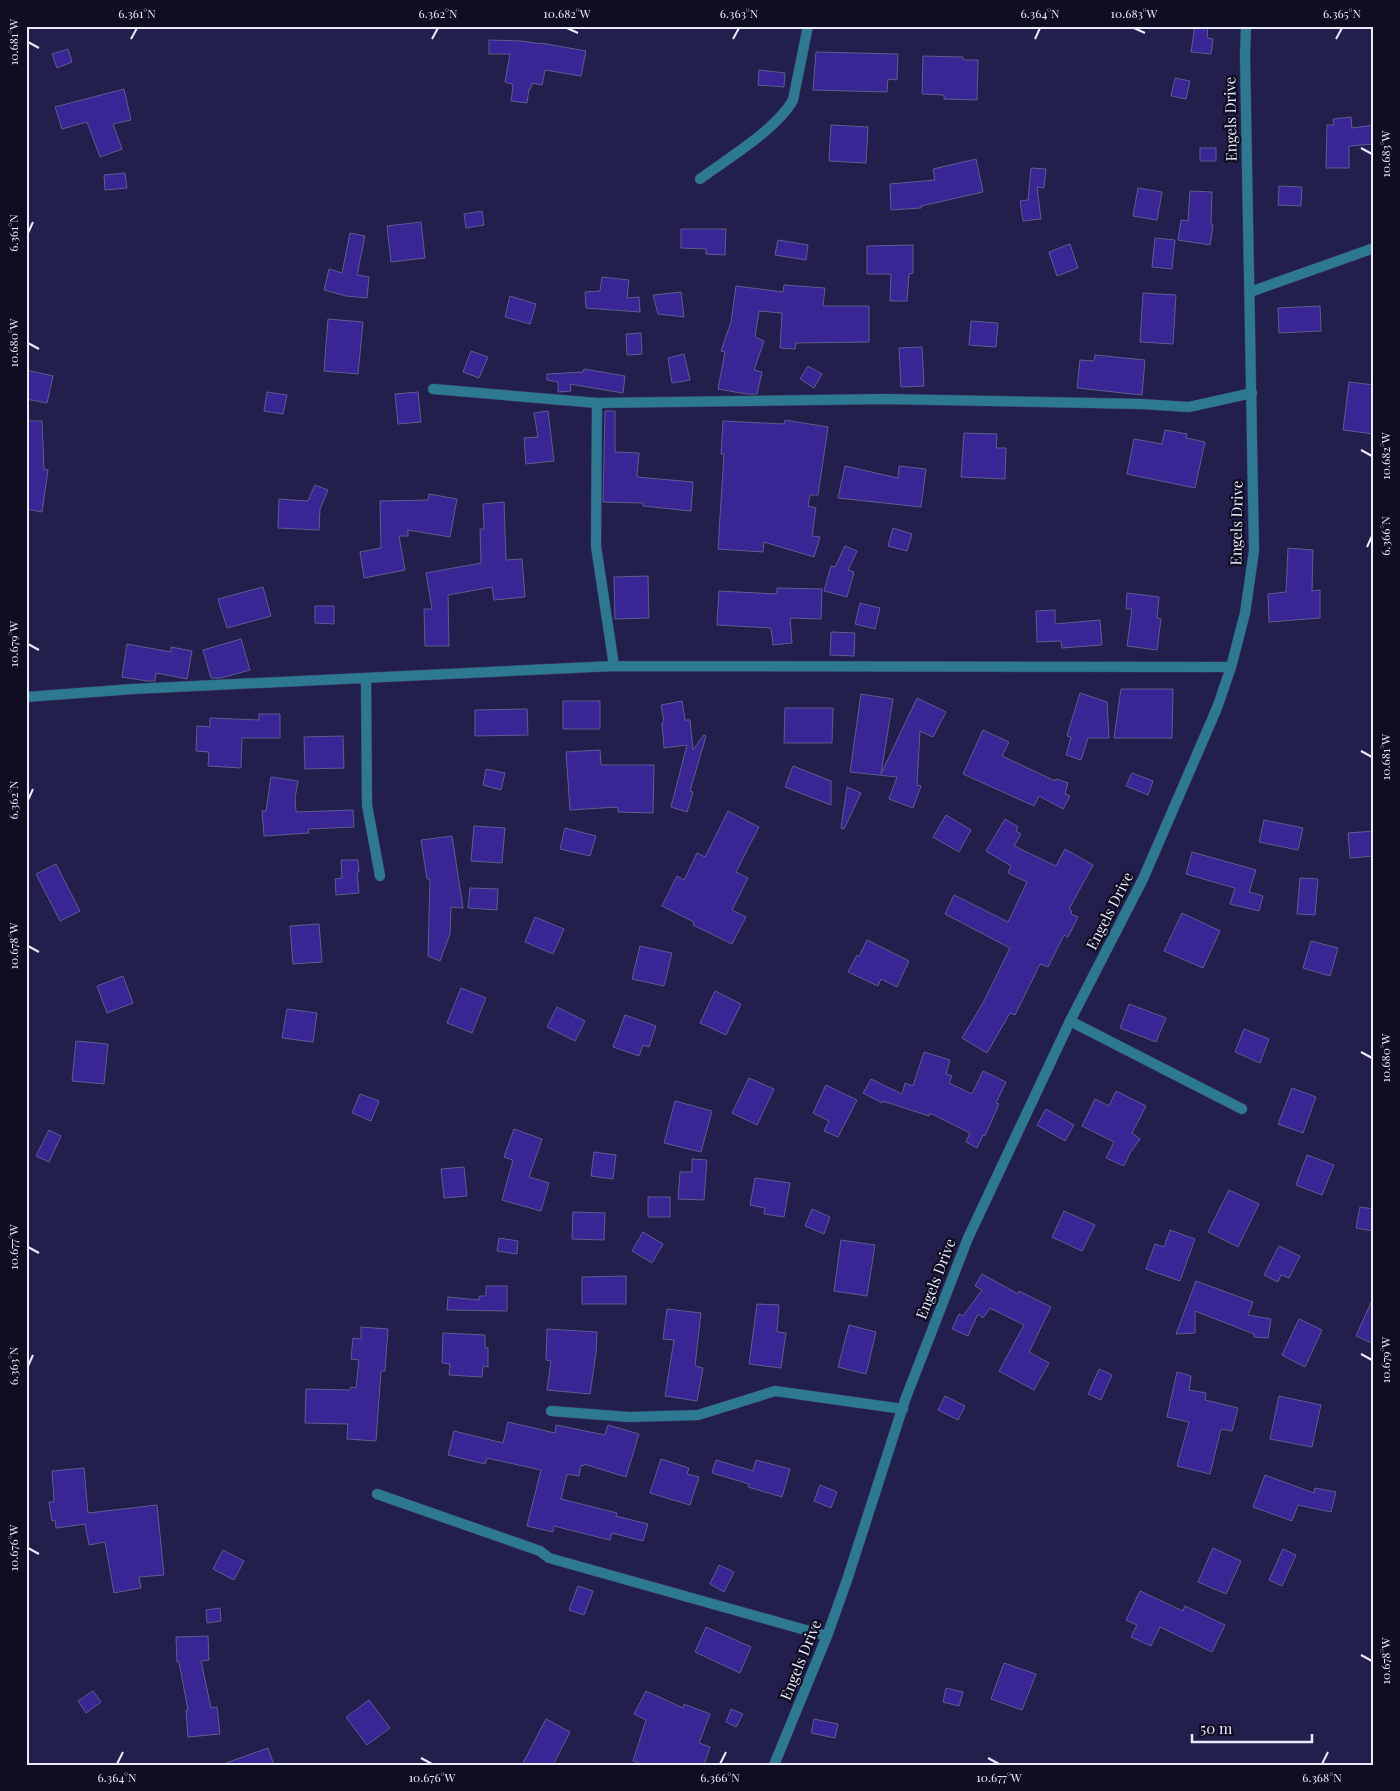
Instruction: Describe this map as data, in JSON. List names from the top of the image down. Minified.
{"streets":{"street":["Engels Drive"]},"scale_bar":"50 m","coordinates":["6.361°N","6.362°N","10.682°W","6.363°N","6.364°N","10.683°W","6.365°N","10.681°W","10.680°W","6.366°N","10.679°W","10.678°W","10.677°W","10.676°W","6.368°N"]}
